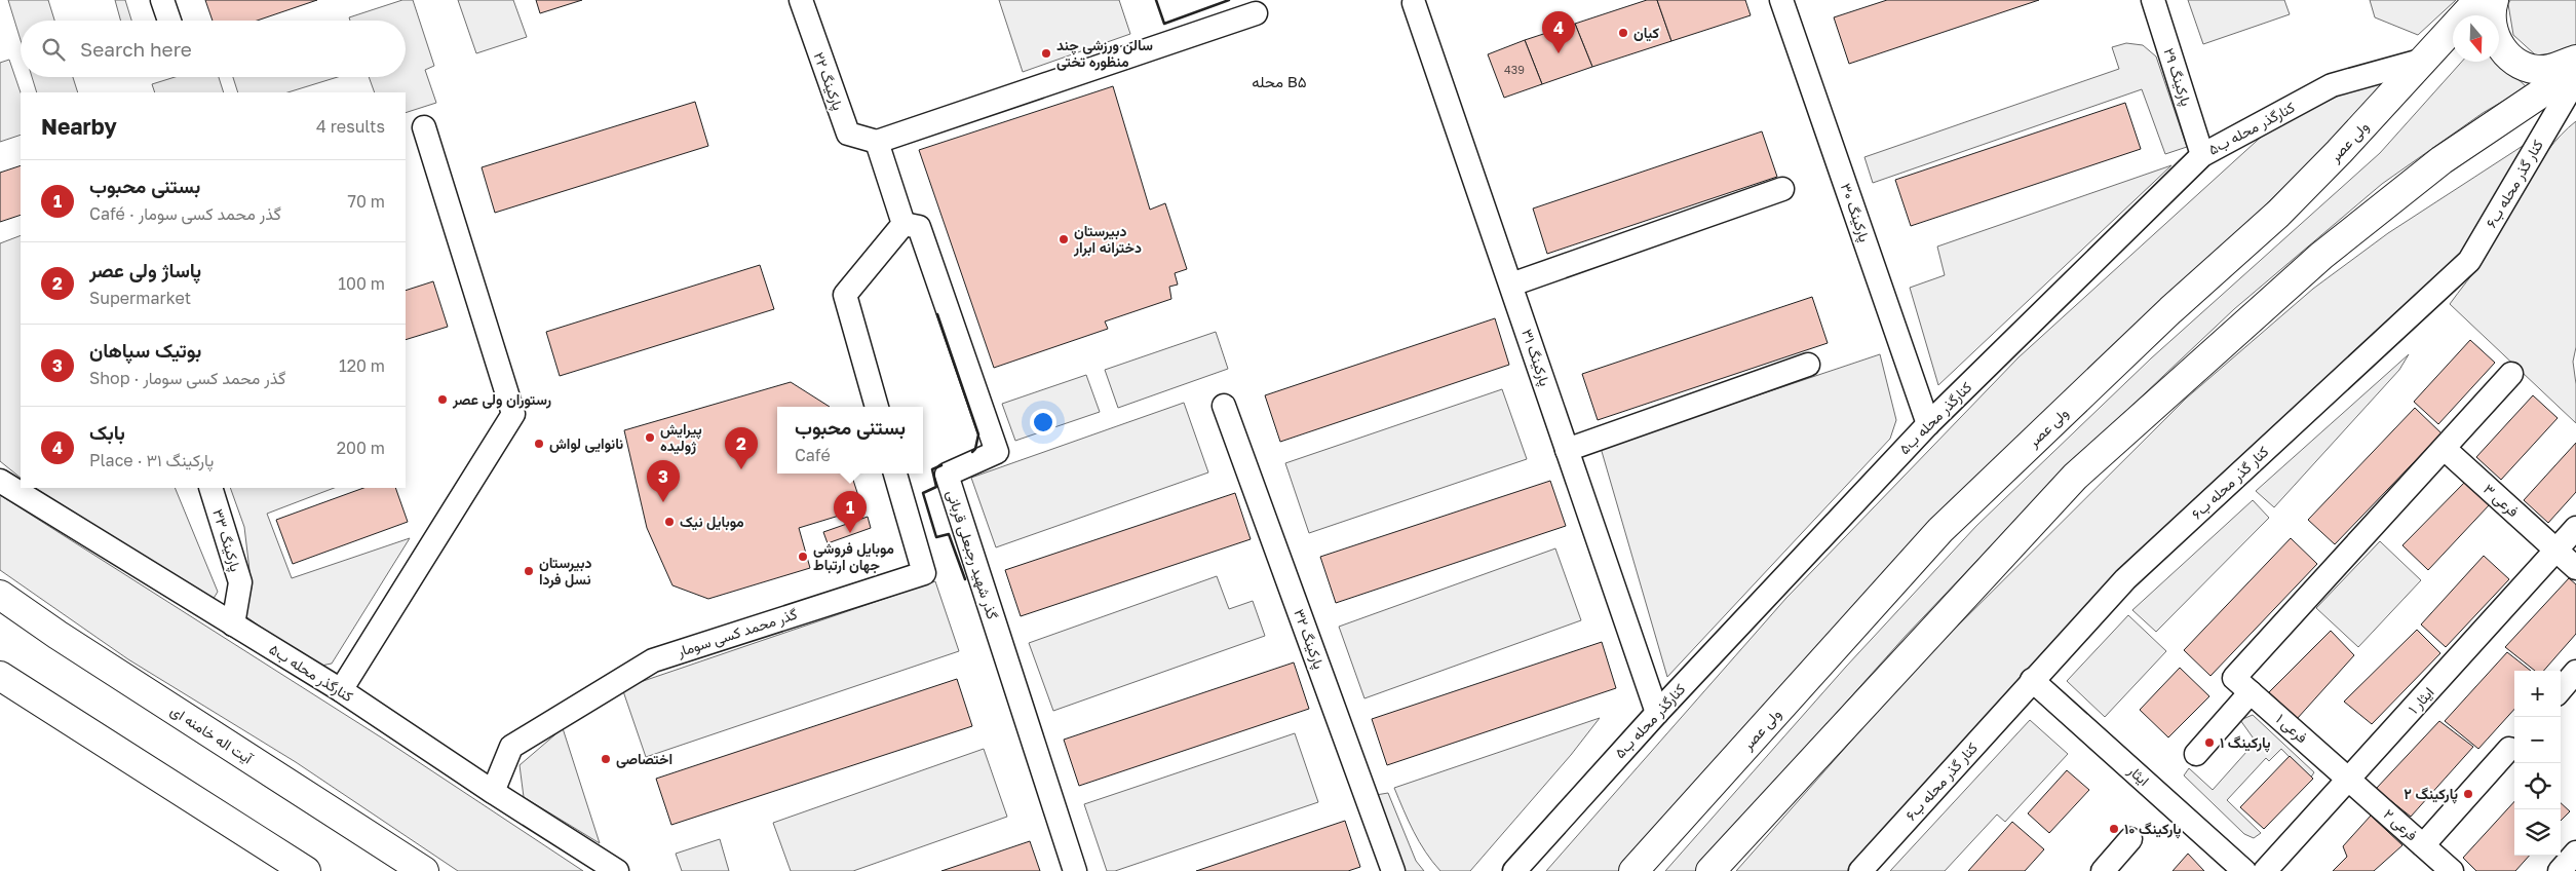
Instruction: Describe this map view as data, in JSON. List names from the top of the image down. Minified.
{"streets":{"main road":["ولی عصر","آیت اله خامنه ای"],"street":["پارکینگ ۲۹","پارکینگ ۲۲","کنارگذر محله ب۵","کنار گذر محله ب۶","پارکینگ ۳۰","پارکینگ ۳۱","فرعی ۳","پارکینگ ۳۳","گذر شهید رجبعلی قربانی","گذر محمد کسی سومار","پارکینگ ۳۲","ایثار ۱","فرعی ۱","ایثار","فرعی ۲"]},"crossings":[["پارکینگ ۲۹","کنارگذر محله ب۵"],["کنارگذر محله ب۵","ولی عصر"],["کنارگذر محله ب۵","پارکینگ ۳۰"],["کنارگذر محله ب۵","پارکینگ ۳۱"],["کنارگذر محله ب۵","پارکینگ ۳۳"],["کنارگذر محله ب۵","گذر محمد کسی سومار"],["کنار گذر محله ب۶","ایثار"],["فرعی ۳","ایثار ۱"],["ایثار ۱","فرعی ۱"],["ایثار ۱","فرعی ۲"],["فرعی ۱","فرعی ۲"]],"districts":["محله B۵"],"places":["کیان","سالن ورزشی چند منظوره تختی","دبیرستان دخترانه ابرار","رستوران ولی عصر","پیرایش ژولیده","نانوایی لواش","موبایل نیک","موبایل فروشی جهان ارتباط","دبیرستان نسل فردا","پارکینگ ۱","اختصاصی","پارکینگ ۲","پارکینگ ۱۰"],"house_numbers":["439"],"north":"bottom","page":{"pins":["4","2","3","1"],"search":"Search here","heading":["Nearby","4 results"],"list":[{"mark":"1","name":"بستنی محبوب","note":"Café · گذر محمد کسی سومار","value":"70 m"},{"mark":"2","name":"پاساژ ولی عصر","note":"Supermarket","value":"100 m"},{"mark":"3","name":"بوتیک سپاهان","note":"Shop · گذر محمد کسی سومار","value":"120 m"},{"mark":"4","name":"بابک","note":"Place · پارکینگ ۳۱","value":"200 m"}],"popup":["بستنی محبوب","Café"],"map_buttons":["+","−"]}}
